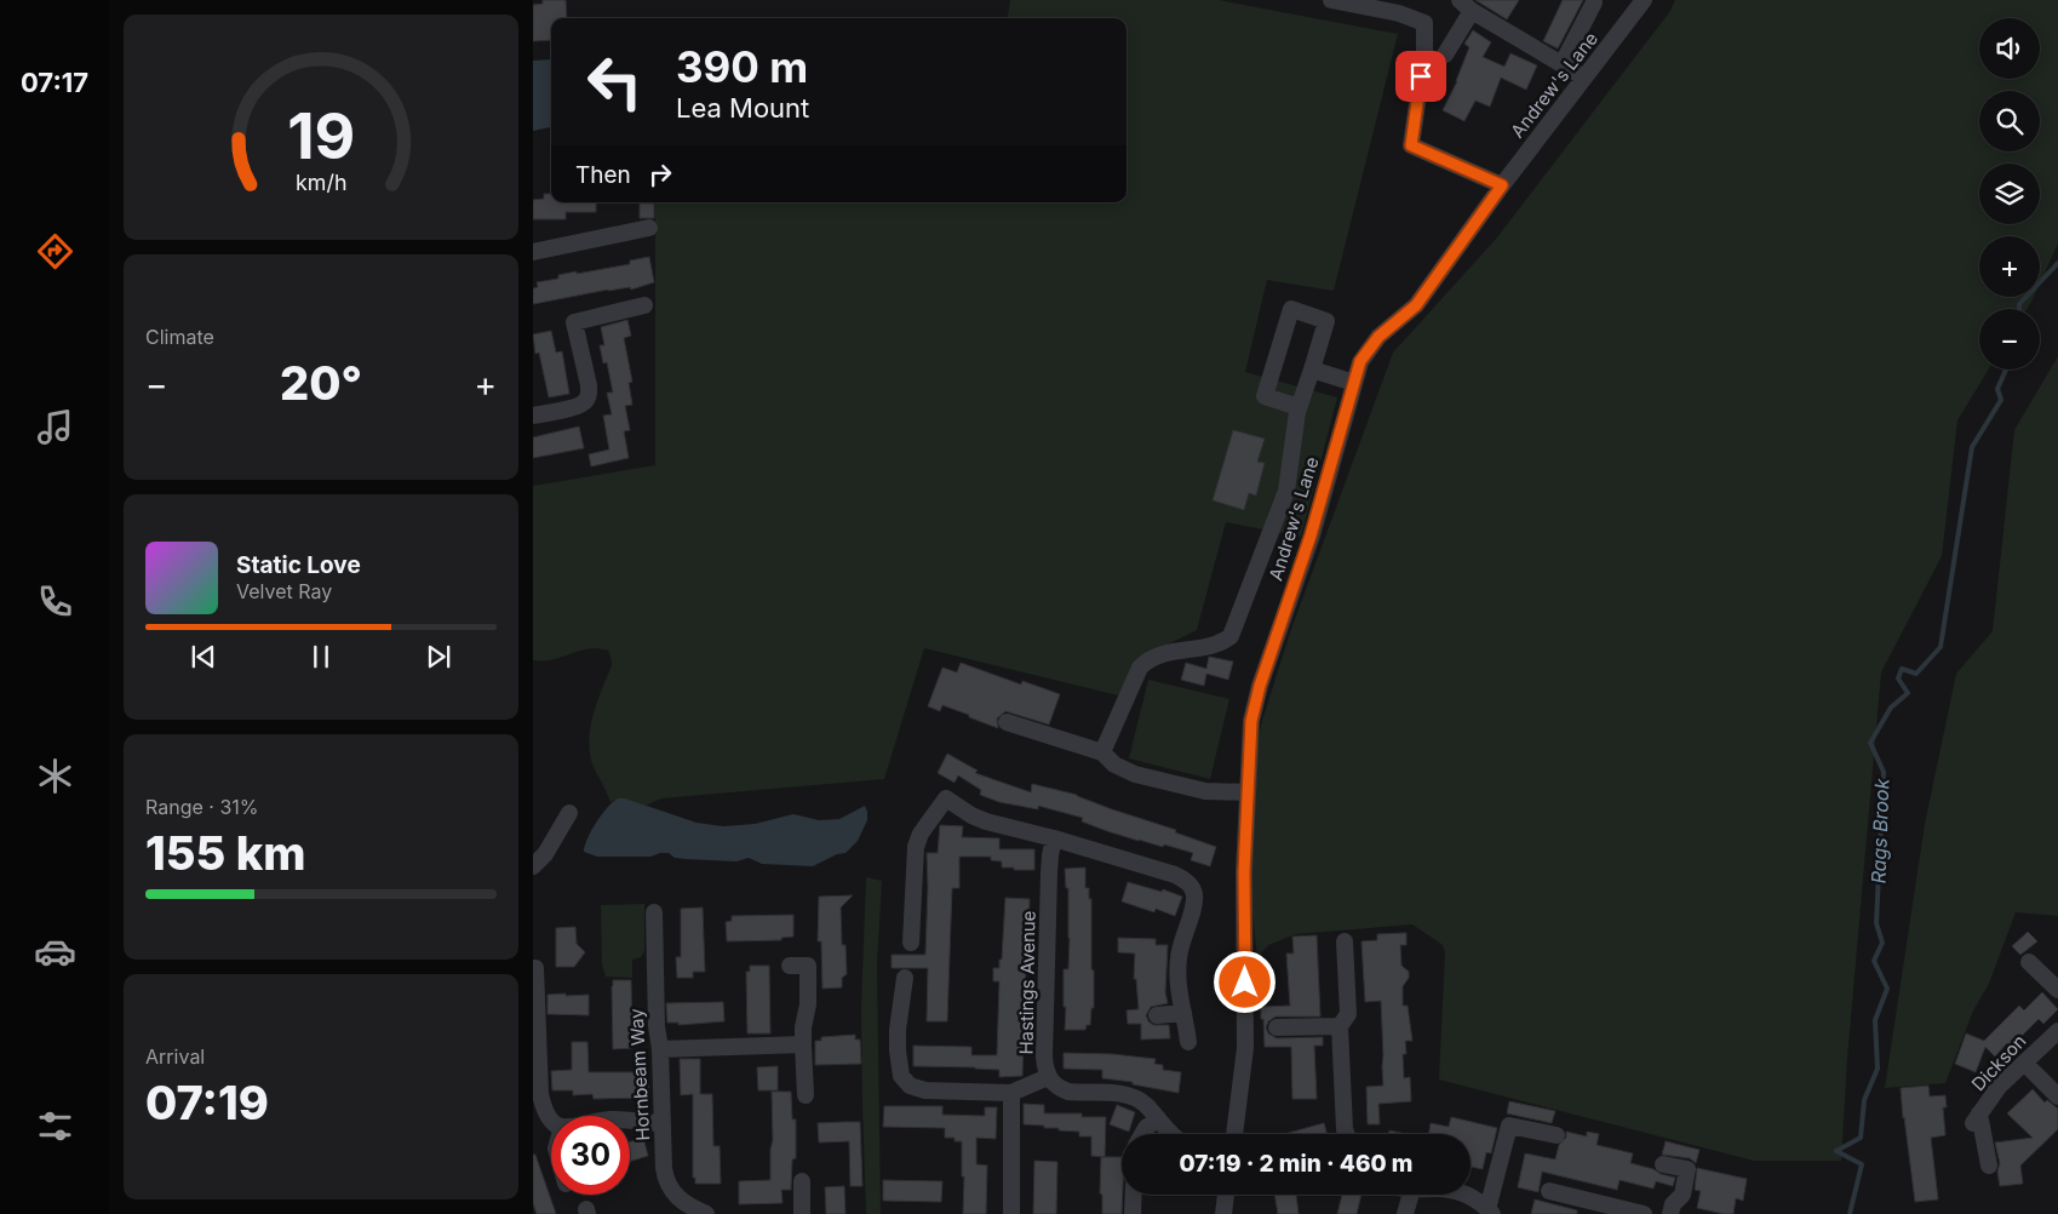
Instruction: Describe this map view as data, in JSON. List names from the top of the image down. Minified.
{"streets":{"street":["Andrew's Lane","Hastings Avenue","Dickson","Hornbeam Way"]},"water":["Rags Brook"],"page":{"tabs":"07:17","map_buttons":["+","−"],"turn":["390 m","Lea Mount"],"then":"Then","tile":["Climate",["Range · 31%","155 km"],["Arrival","07:19"]],"heat":["−","20°","+"],"song":["Static Love","Velvet Ray"],"limit":"30","trip":"07:19 · 2 min · 460 m","gauge":["19","km/h"]}}
